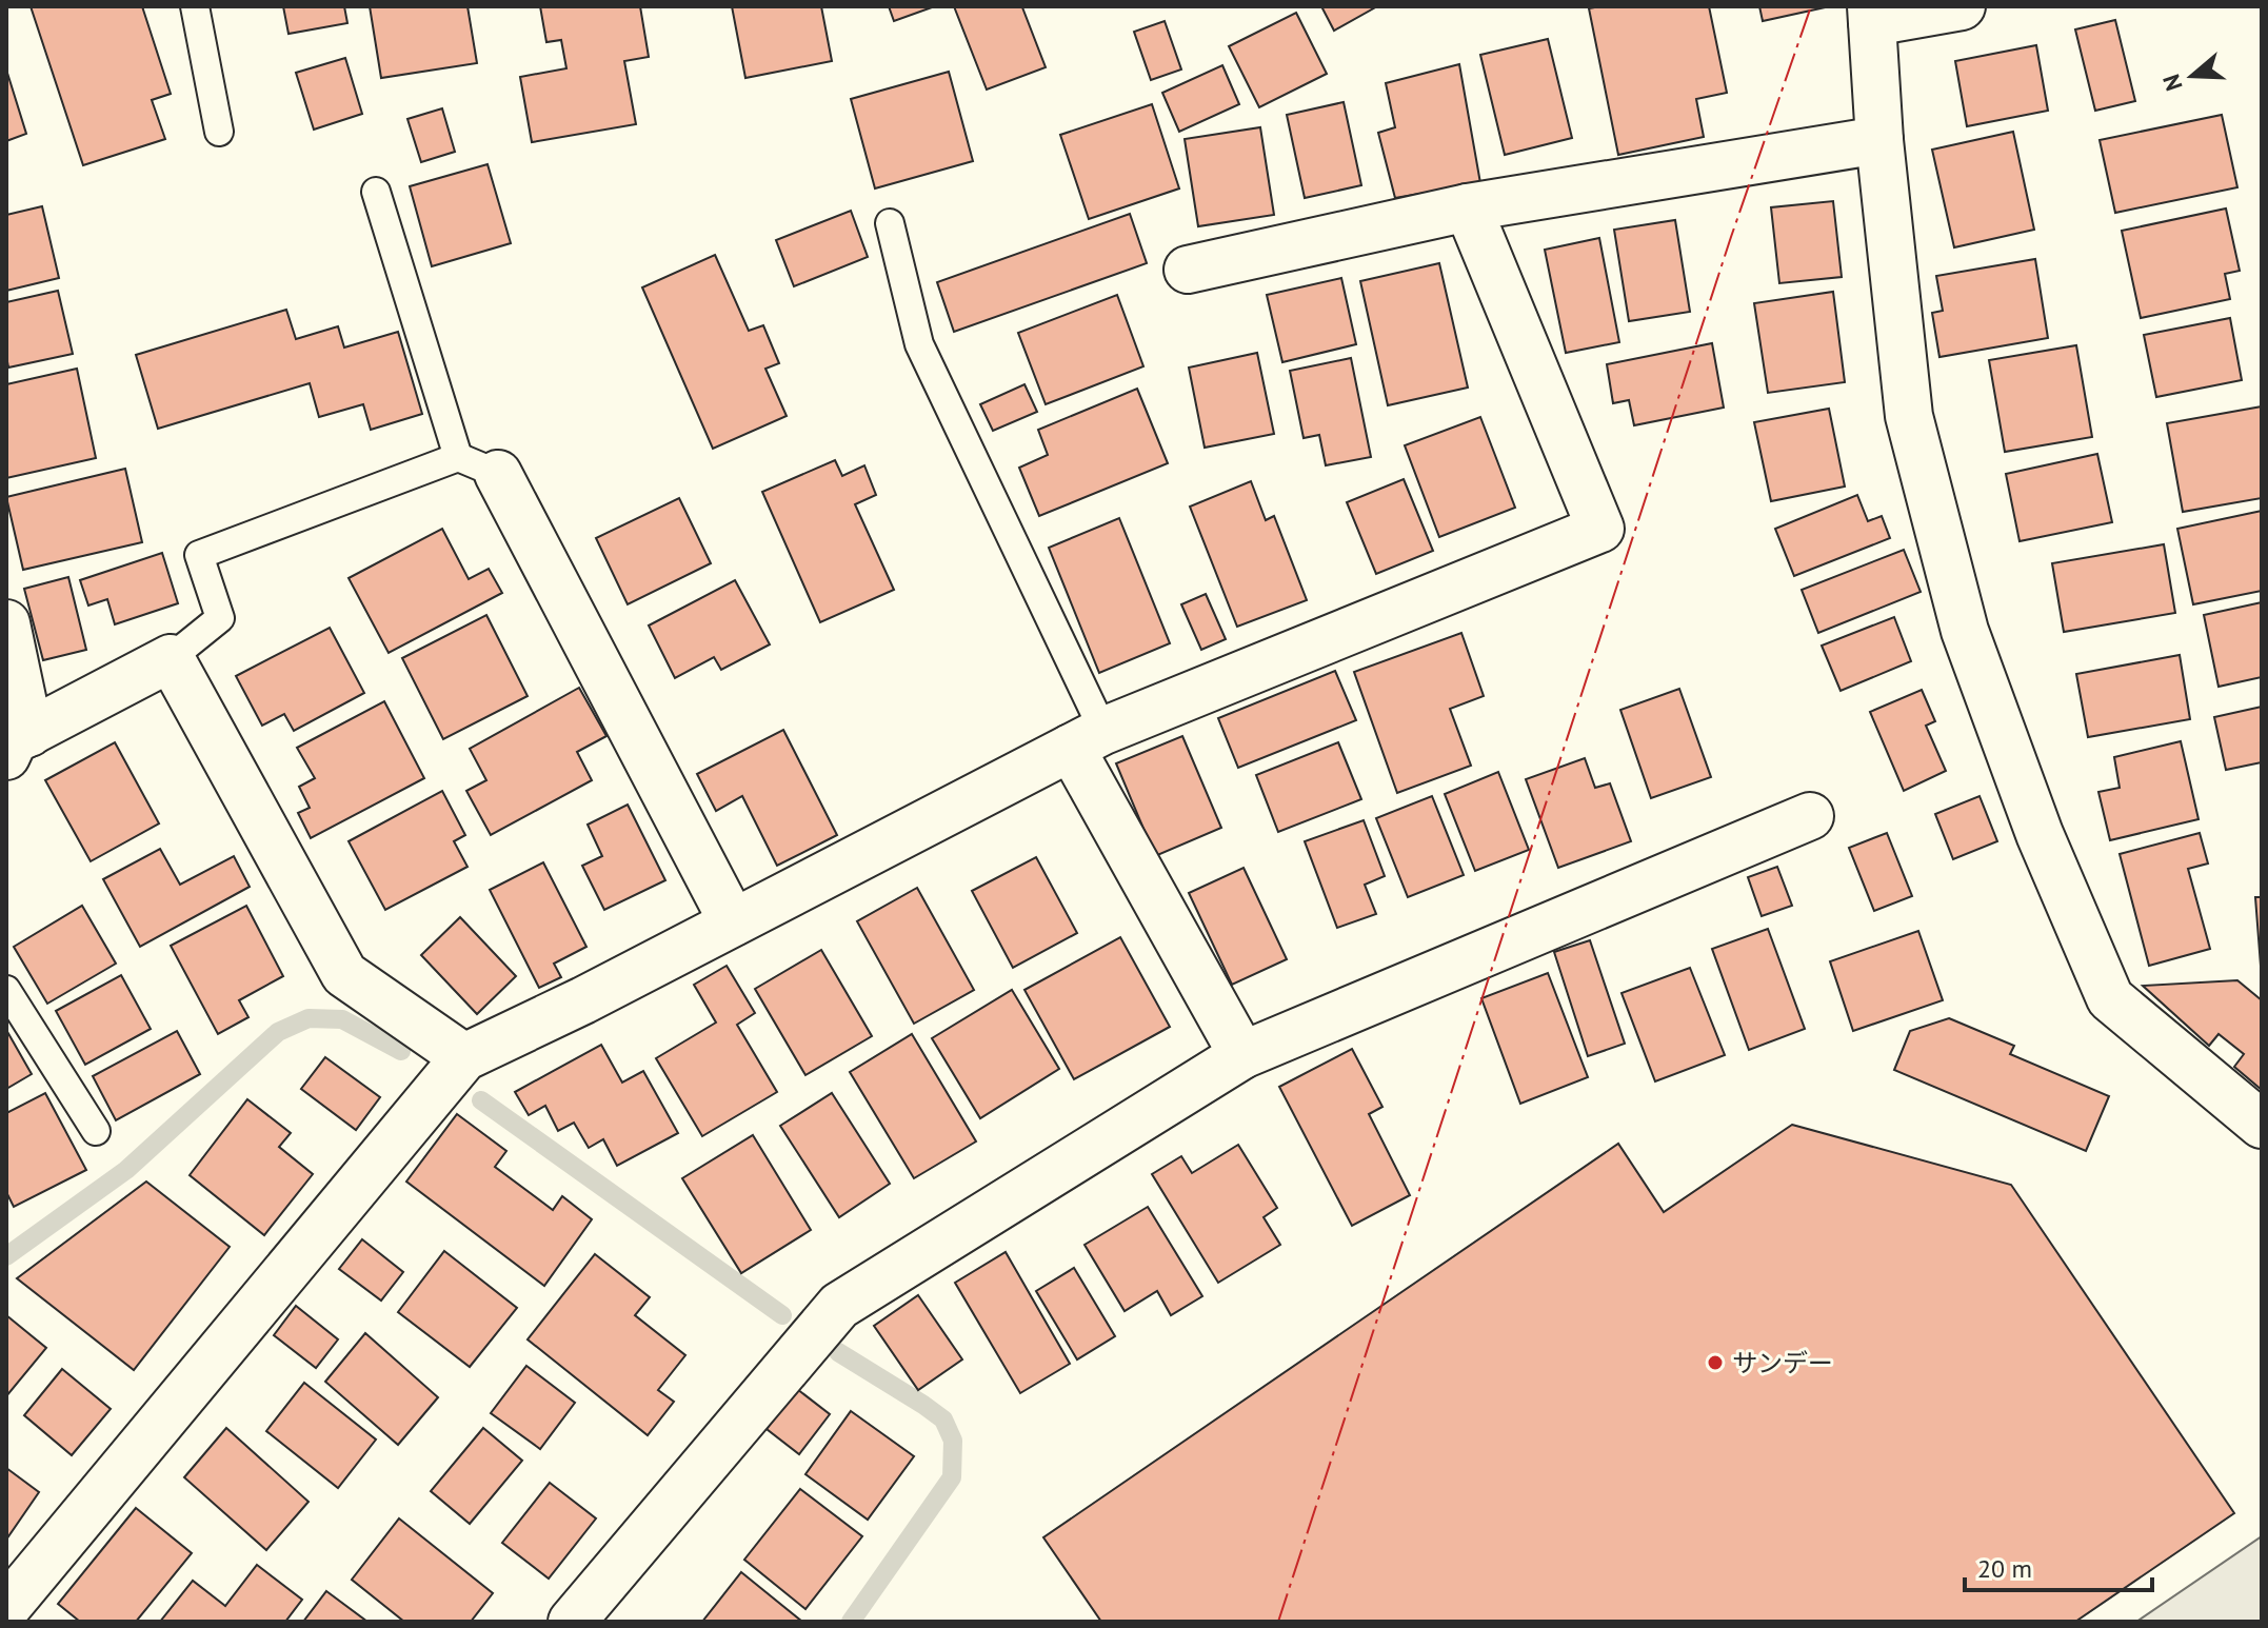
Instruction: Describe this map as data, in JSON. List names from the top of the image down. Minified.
{"places":["サンデー"],"scale_bar":"20 m","north":"left"}
